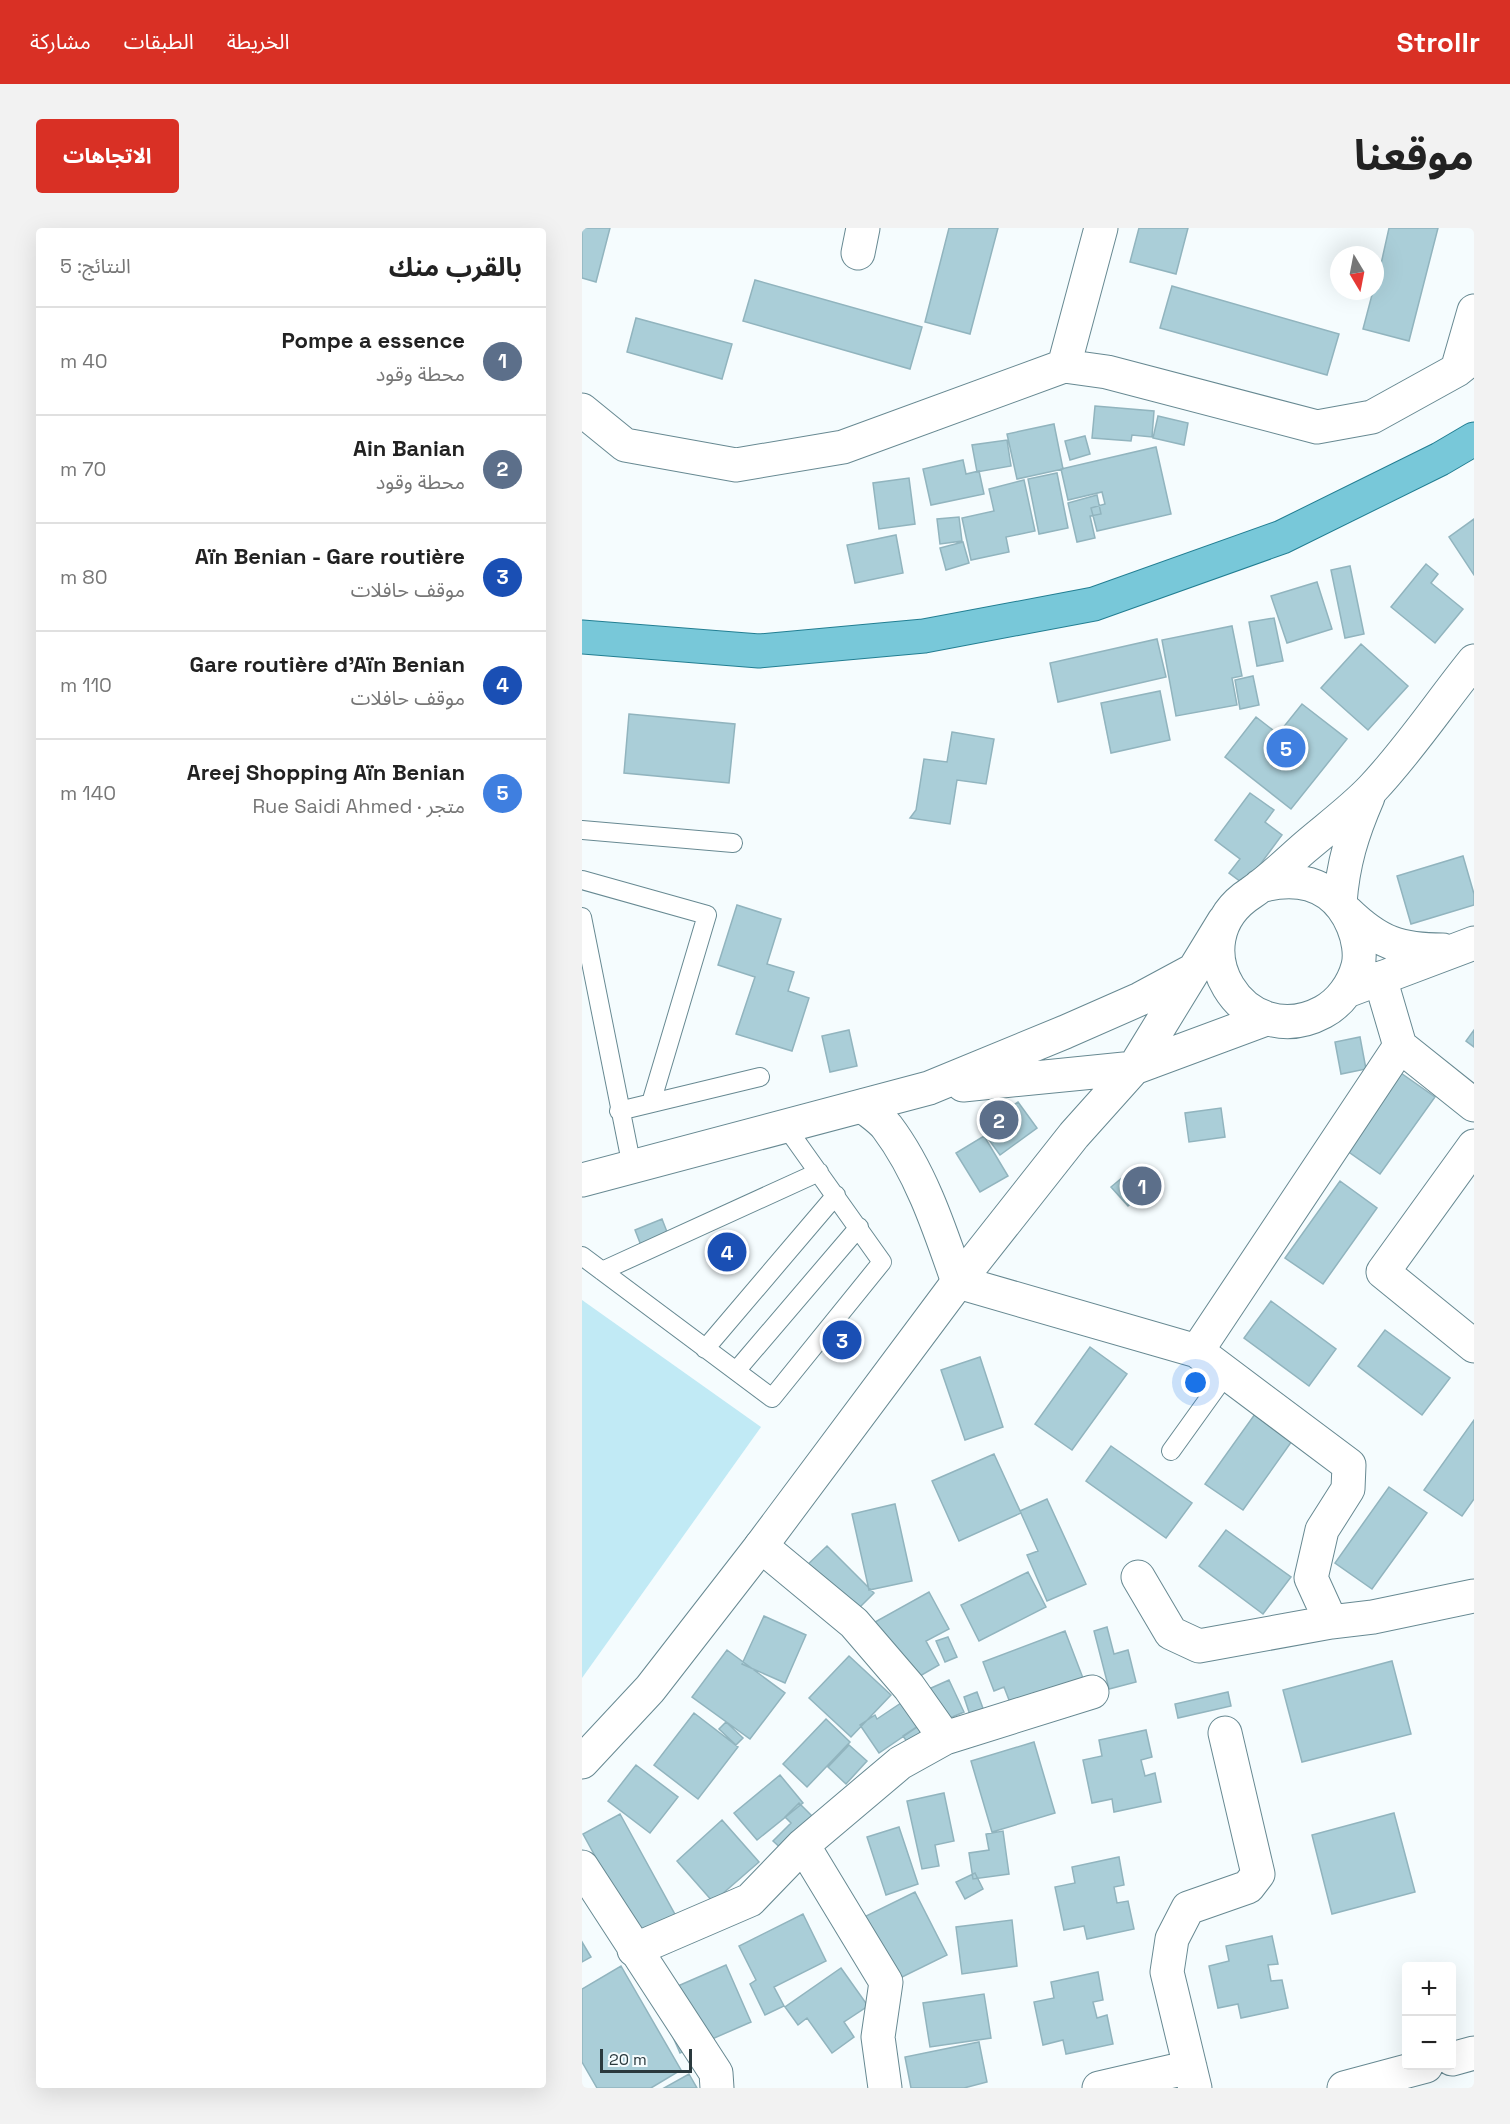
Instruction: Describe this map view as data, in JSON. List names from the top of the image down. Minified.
{"scale_bar":"20 m","north":"bottom","page":{"header":"Strollr","nav":["الخريطة","الطبقات","مشاركة"],"title":"موقعنا","buttons":"الاتجاهات","heading":["بالقرب منك","النتائج: 5"],"list":[{"mark":"1","name":"Pompe a essence","note":"محطة وقود","value":"40 m"},{"mark":"2","name":"Ain Banian","note":"محطة وقود","value":"70 m"},{"mark":"3","name":"Aïn Benian - Gare routière","note":"موقف حافلات","value":"80 m"},{"mark":"4","name":"Gare routière d'Aïn Benian","note":"موقف حافلات","value":"110 m"},{"mark":"5","name":"Areej Shopping Aïn Benian","note":"متجر · Rue Saidi Ahmed","value":"140 m"}],"pins":["5","2","1","4","3"],"map_buttons":["+","−"],"scale":"20 m"}}
